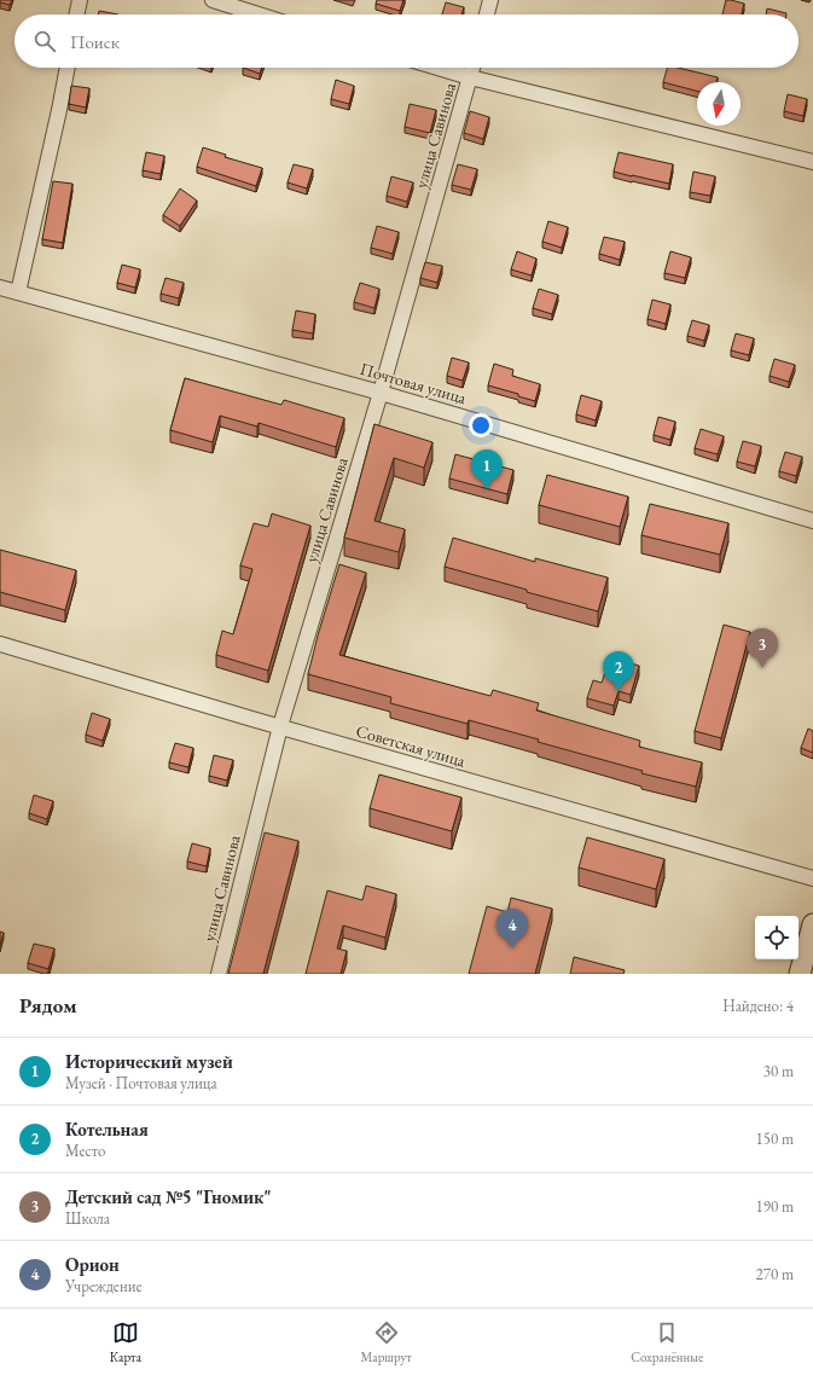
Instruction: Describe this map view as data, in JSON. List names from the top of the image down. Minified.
{"streets":{"street":["улица Савинова","Почтовая улица","Советская улица"]},"crossings":[["улица Савинова","Почтовая улица"],["улица Савинова","Советская улица"]],"north":"bottom","page":{"search":"Поиск","pins":["1","3","2","4"],"heading":["Рядом","Найдено: 4"],"list":[{"mark":"1","name":"Исторический музей","note":"Музей · Почтовая улица","value":"30 m"},{"mark":"2","name":"Котельная","note":"Место","value":"150 m"},{"mark":"3","name":"Детский сад №5 \"Гномик\"","note":"Школа","value":"190 m"},{"mark":"4","name":"Орион","note":"Учреждение","value":"270 m"}],"nav":["Карта","Маршрут","Сохранённые"]}}
